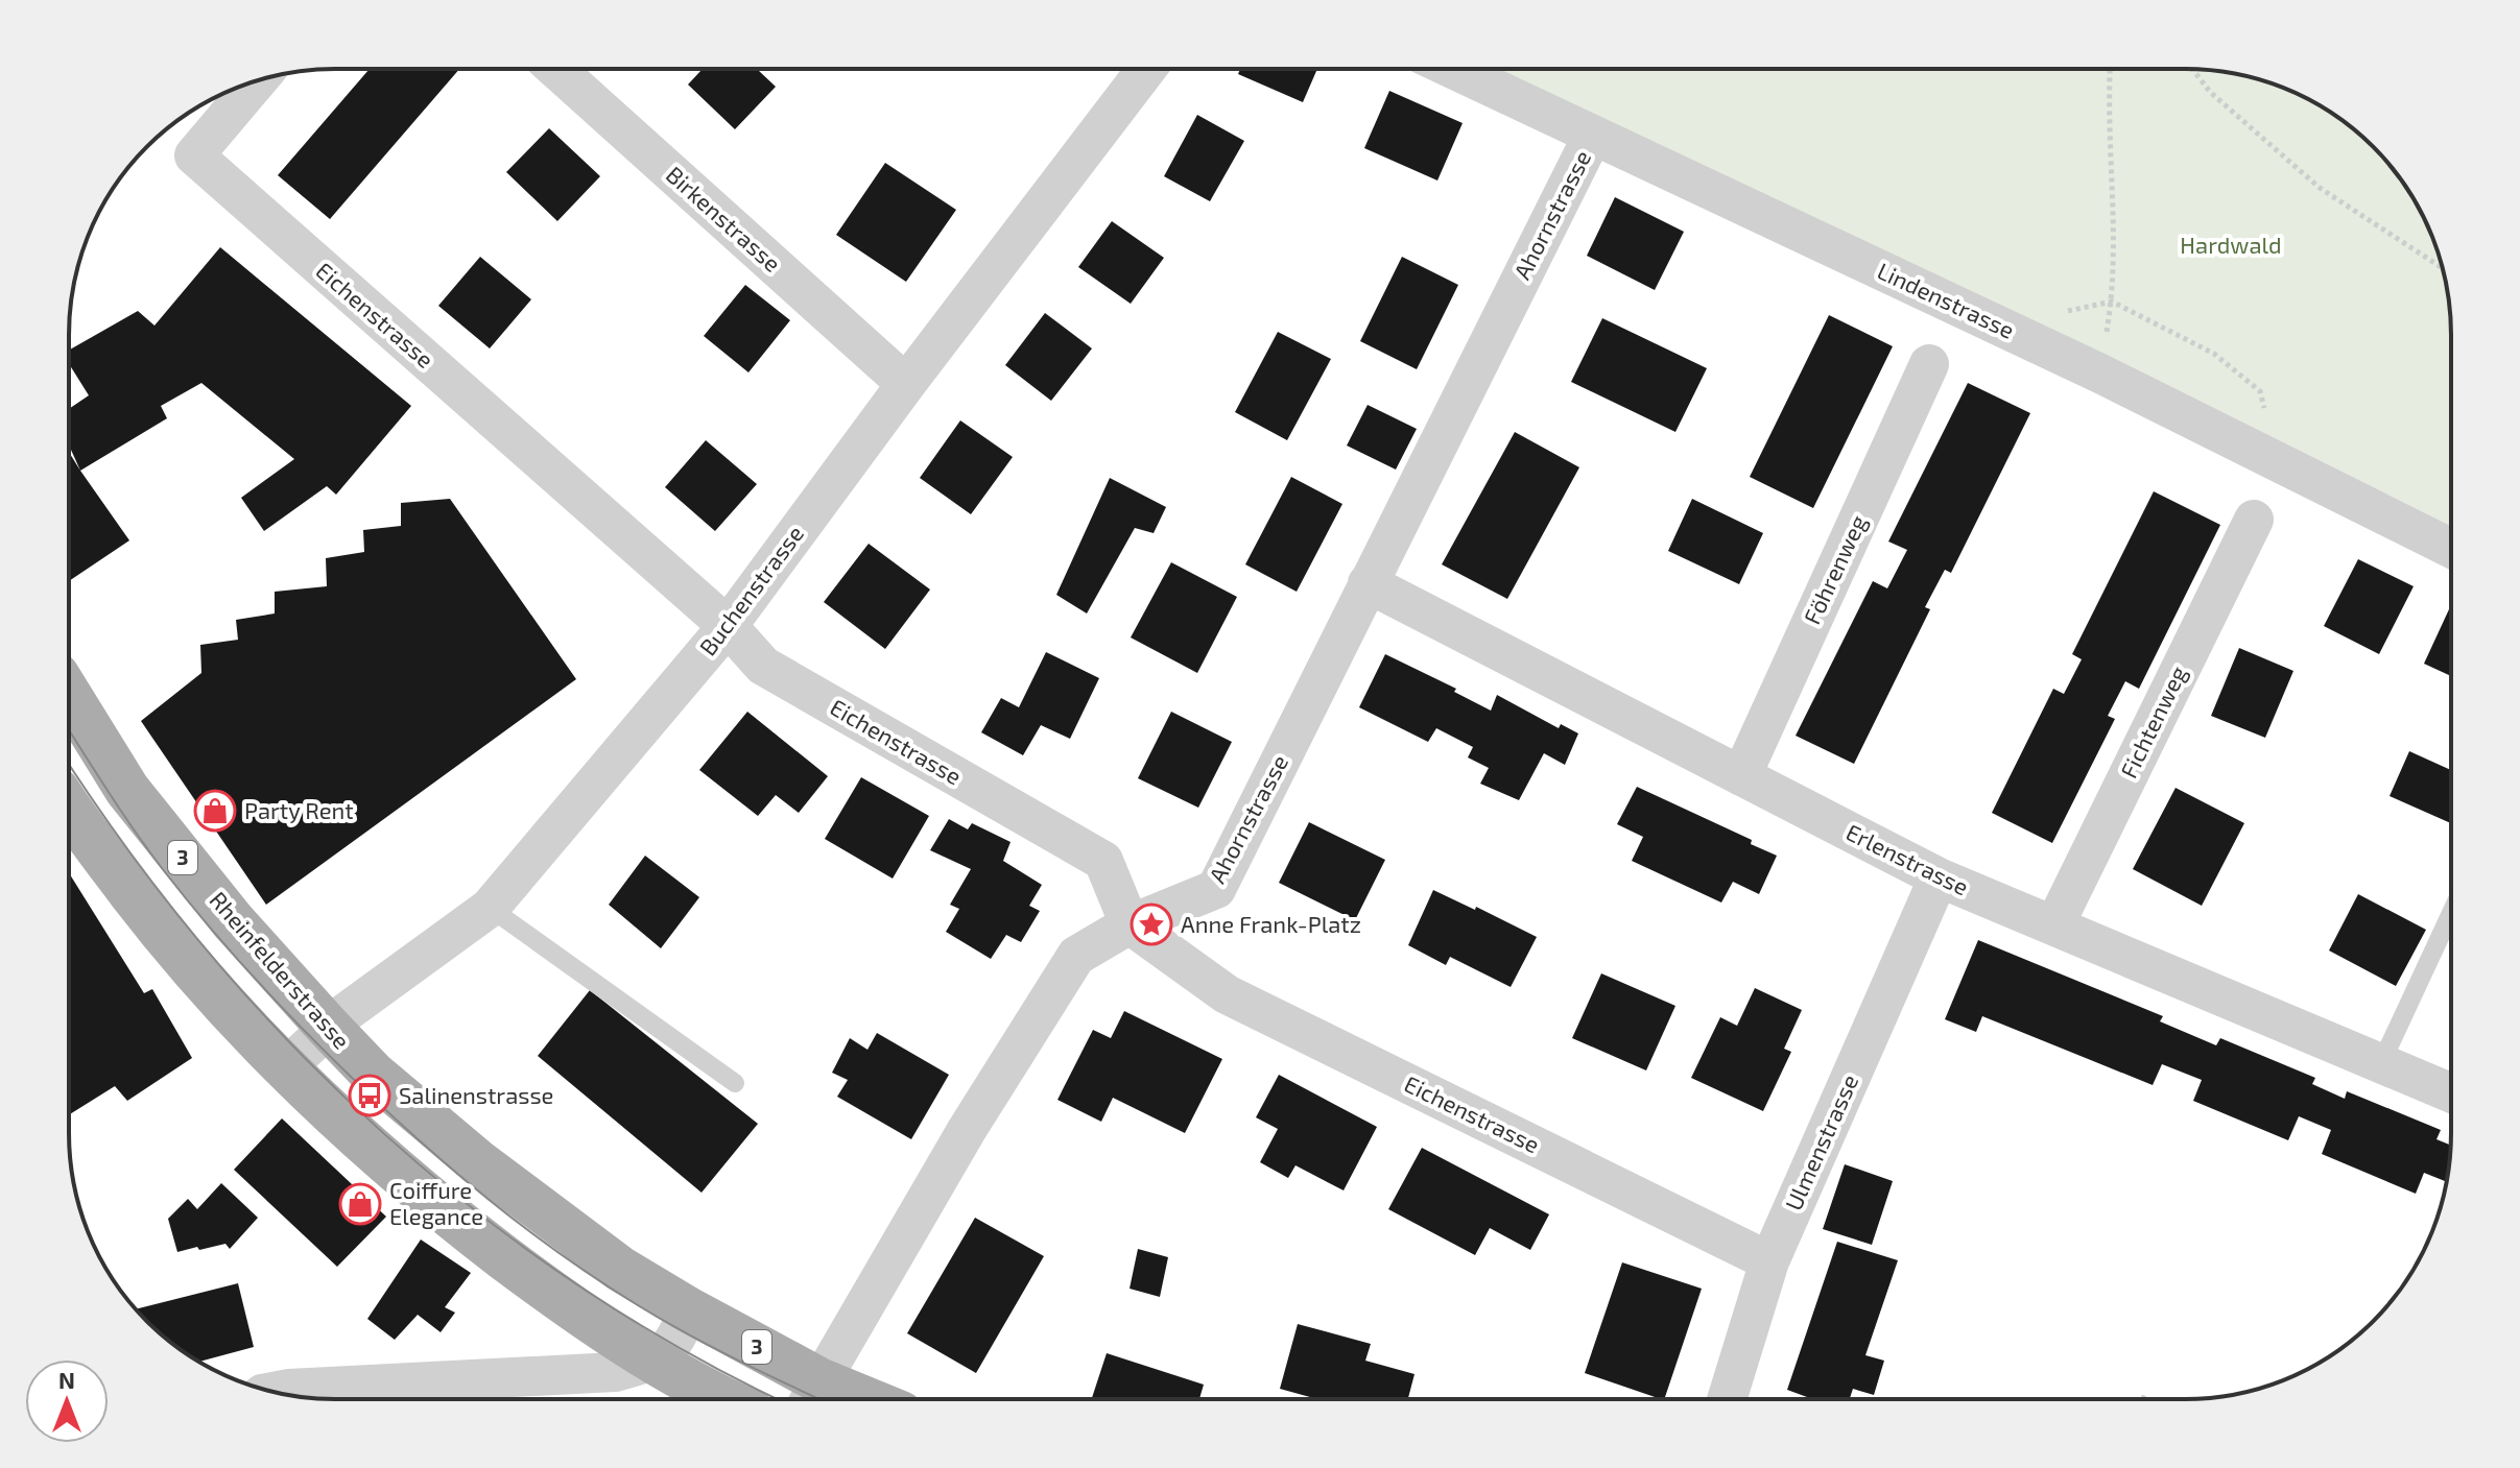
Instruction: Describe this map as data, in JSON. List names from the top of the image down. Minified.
{"streets":{"main road":["3","Rheinfelderstrasse"],"street":["Ahornstrasse","Birkenstrasse","Lindenstrasse","Eichenstrasse","Föhrenweg","Buchenstrasse","Fichtenweg","Erlenstrasse","Ulmenstrasse"]},"crossings":[["Ahornstrasse","Lindenstrasse"],["Ahornstrasse","Eichenstrasse"],["Ahornstrasse","Erlenstrasse"],["Ahornstrasse","Rheinfelderstrasse"],["Birkenstrasse","Buchenstrasse"],["Eichenstrasse","Buchenstrasse"],["Eichenstrasse","Ulmenstrasse"],["Föhrenweg","Erlenstrasse"],["Buchenstrasse","Rheinfelderstrasse"],["Fichtenweg","Erlenstrasse"],["Erlenstrasse","Ulmenstrasse"]],"parks":["Hardwald"],"places":{"shop":["Party Rent","Coiffure Elegance"],"place":["Anne Frank-Platz"],"bus stop":["Salinenstrasse"]},"north":"top"}
